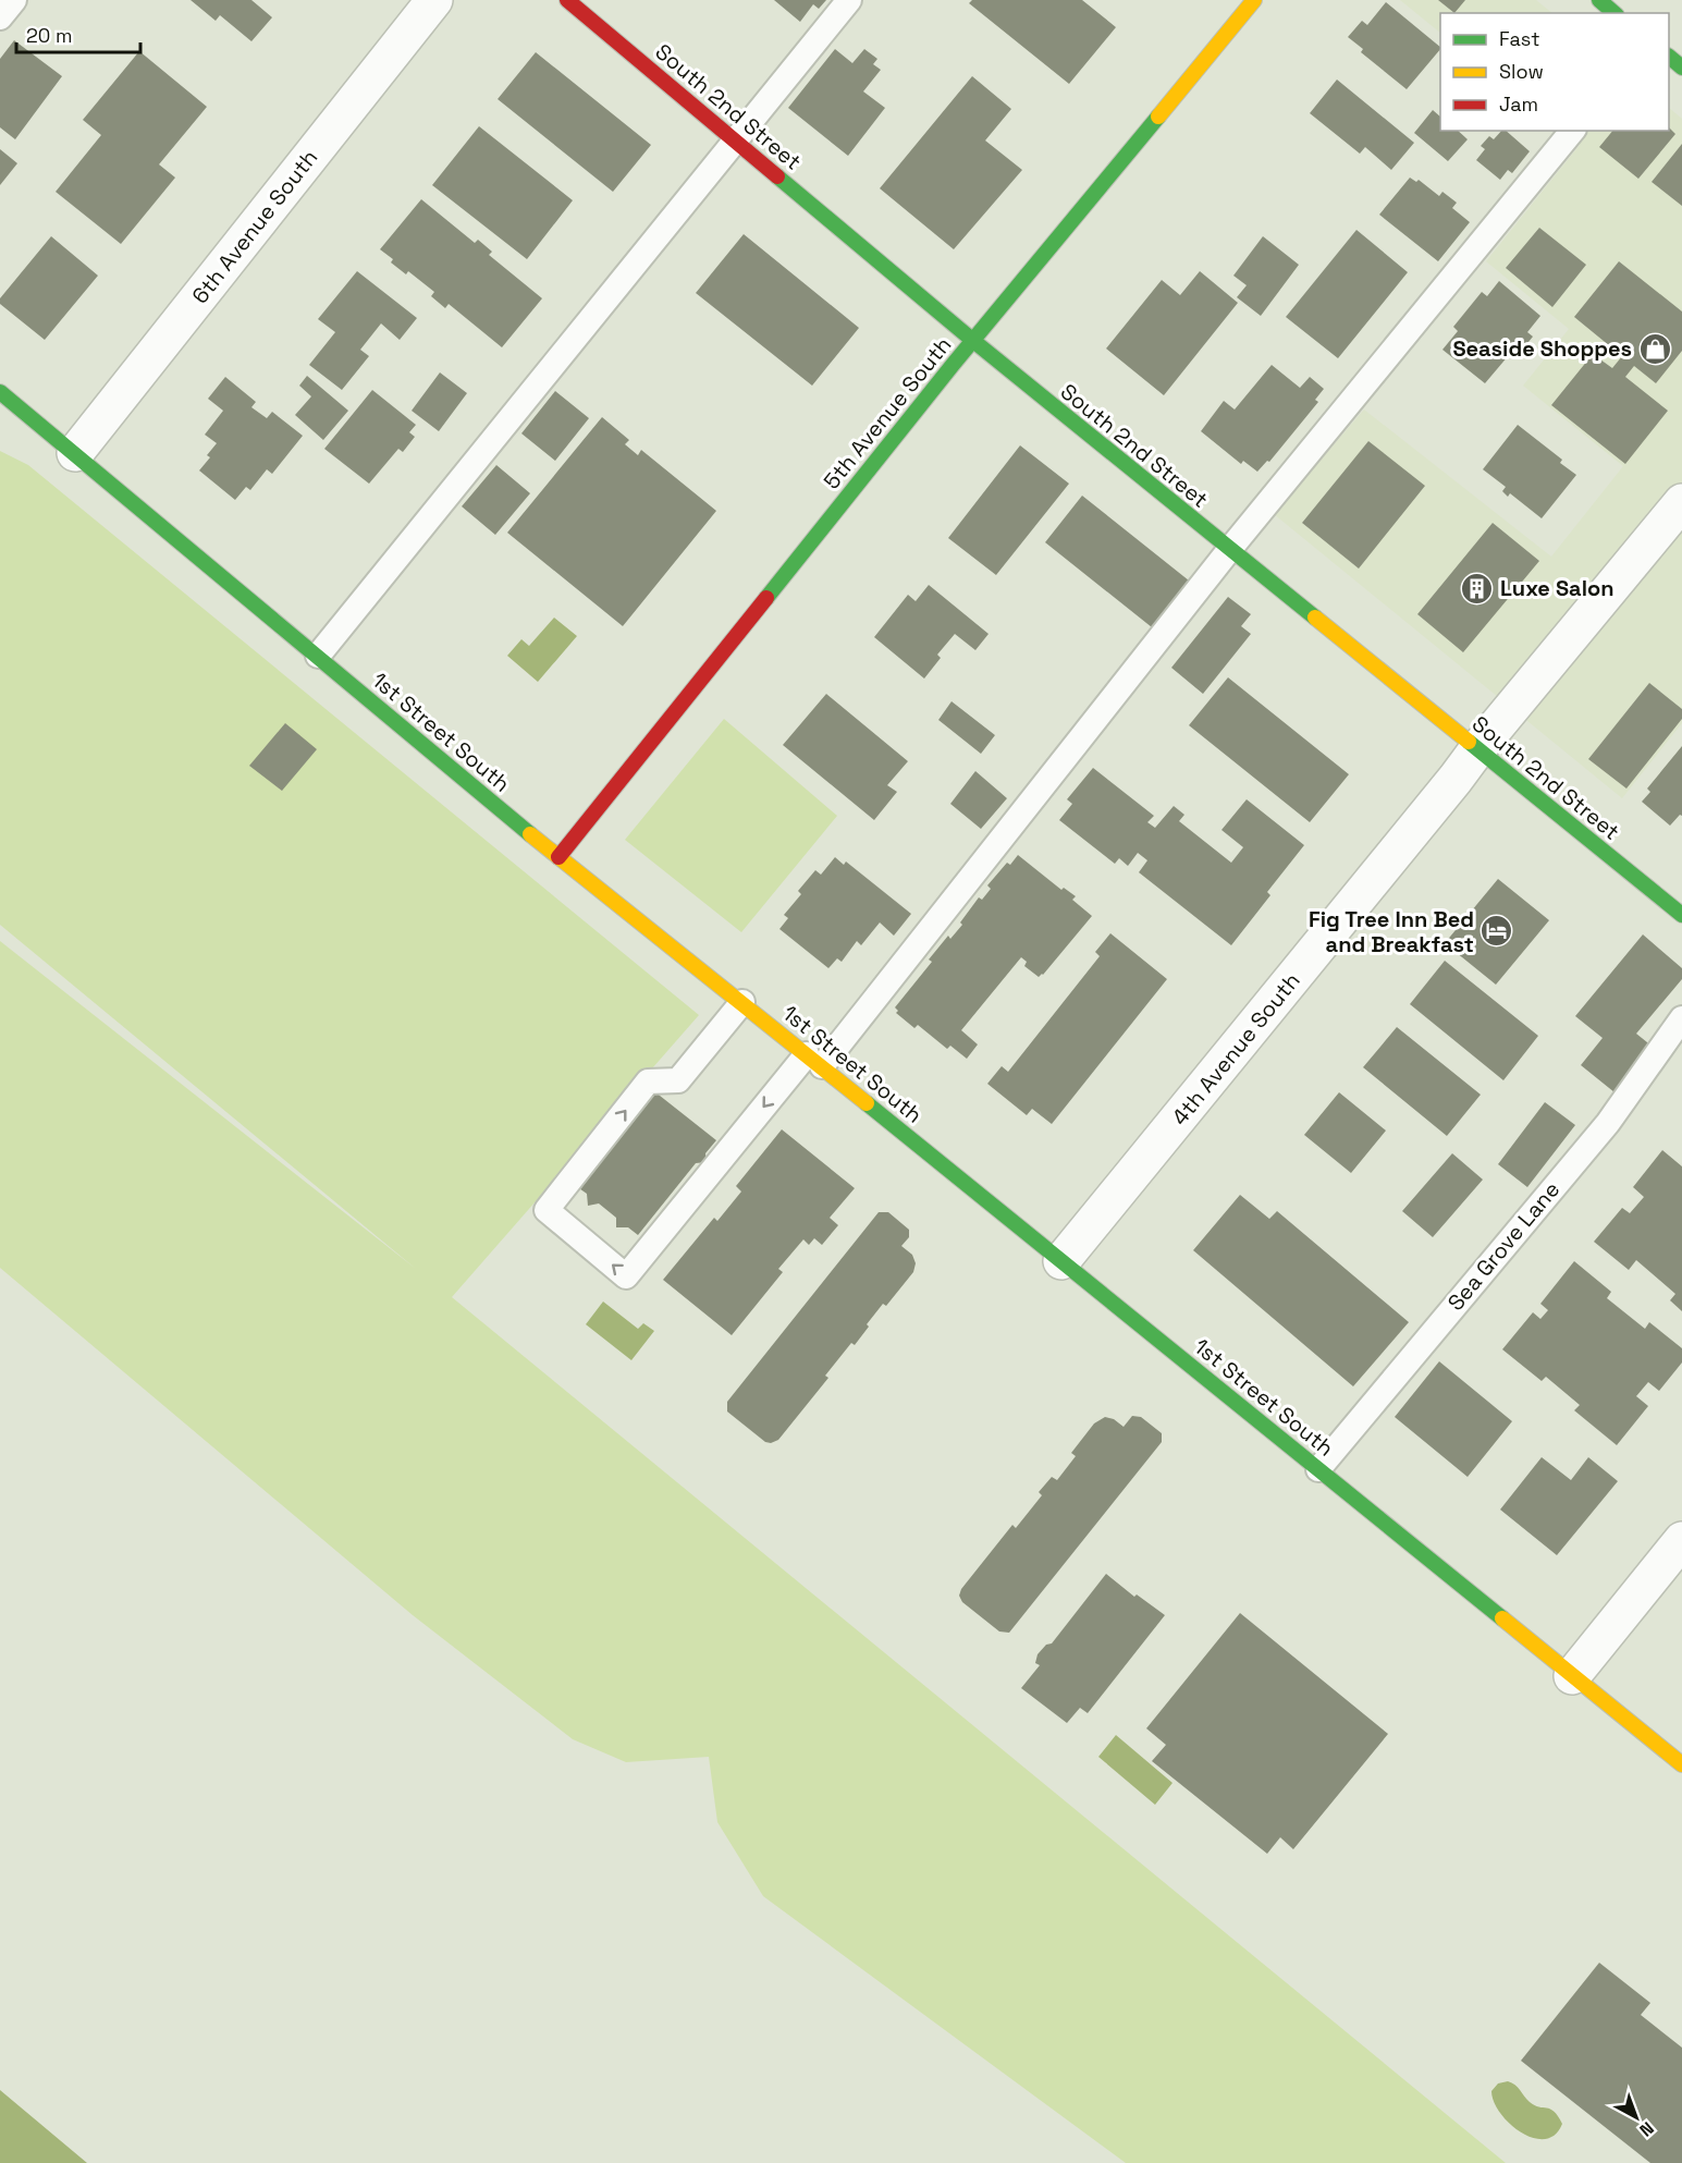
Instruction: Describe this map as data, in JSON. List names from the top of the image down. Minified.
{"streets":{"street":["South 2nd Street","6th Avenue South","5th Avenue South","1st Street South","4th Avenue South"],"lane":["Sea Grove Lane"]},"crossings":[["South 2nd Street","5th Avenue South"],["South 2nd Street","4th Avenue South"],["6th Avenue South","1st Street South"],["5th Avenue South","1st Street South"],["1st Street South","4th Avenue South"],["1st Street South","Sea Grove Lane"]],"places":{"shop":["Seaside Shoppes"],"building":["Luxe Salon"],"hotel":["Fig Tree Inn Bed and Breakfast"]},"legend":["Fast","Slow","Jam"],"scale_bar":"20 m","north":"bottom right"}
